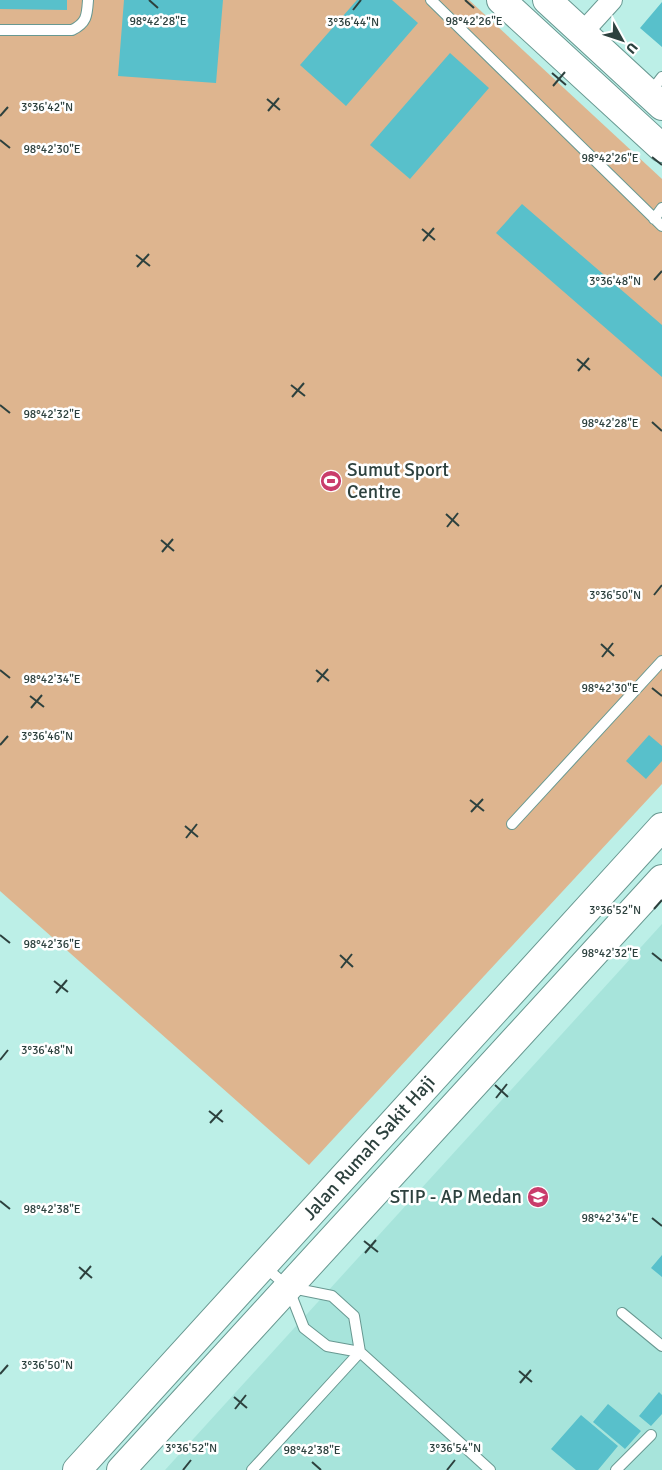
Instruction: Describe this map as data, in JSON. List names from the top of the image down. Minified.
{"streets":{"main road":["Jalan Rumah Sakit Haji"]},"places":{"sports":["Sumut Sport Centre"],"school or university":["STIP - AP Medan"]},"north":"bottom right","coordinates":["98°42'26\"E","98°42'28\"E","3°36'44\"N","3°36'42\"N","98°42'30\"E","3°36'48\"N","98°42'32\"E","3°36'50\"N","98°42'34\"E","3°36'46\"N","3°36'52\"N","98°42'36\"E","98°42'38\"E","3°36'54\"N"]}
